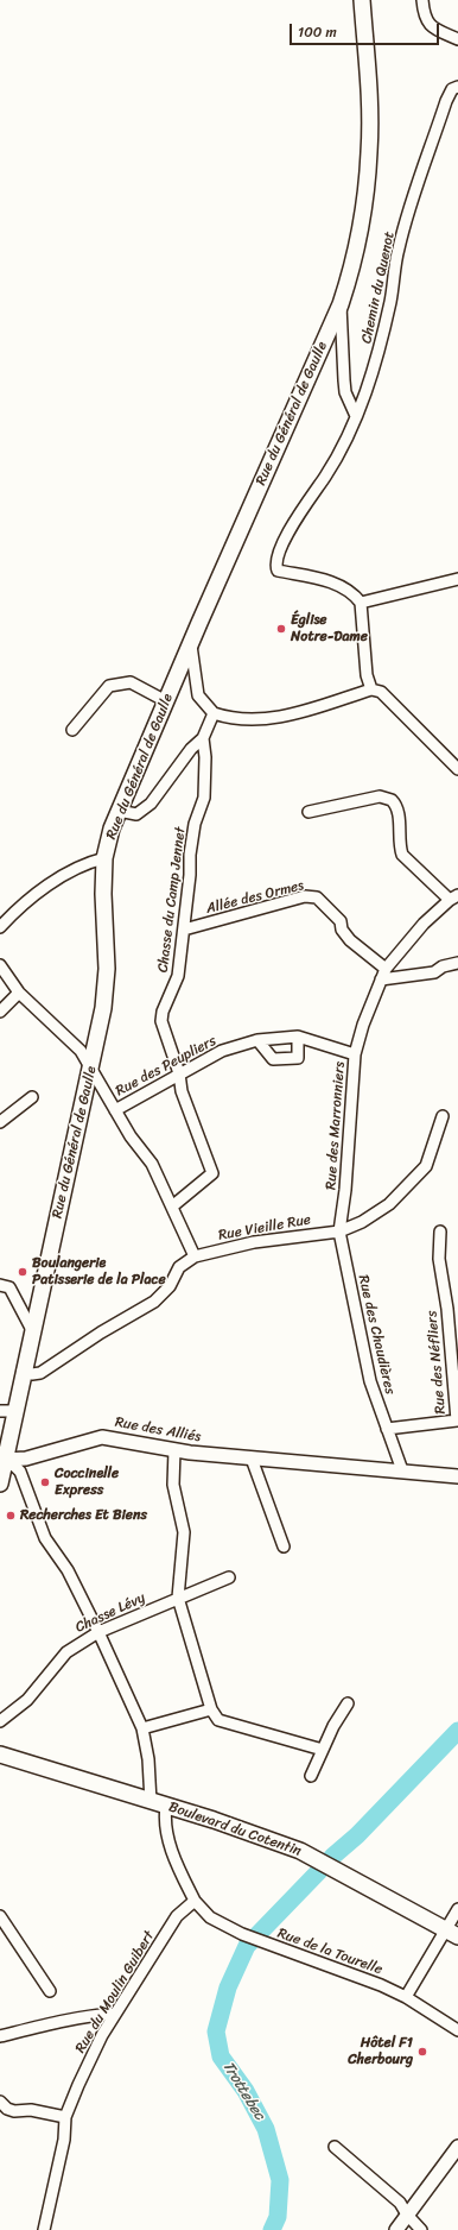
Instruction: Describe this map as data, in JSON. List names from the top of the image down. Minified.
{"streets":{"main road":["Rue du Général de Gaulle","Boulevard du Cotentin"],"street":["Chemin du Quenot","Allée des Ormes","Chasse du Camp Jennet","Rue des Peupliers","Rue des Marronniers","Rue Vieille Rue","Rue des Chaudières","Rue des Néfliers","Rue des Alliés","Chasse Lévy","Rue de la Tourelle","Rue du Moulin Guibert"]},"crossings":[["Rue du Général de Gaulle","Rue des Alliés"],["Allée des Ormes","Chasse du Camp Jennet"],["Allée des Ormes","Rue des Marronniers"],["Chasse du Camp Jennet","Rue des Peupliers"],["Rue des Peupliers","Rue des Marronniers"],["Rue des Marronniers","Rue Vieille Rue"],["Rue des Marronniers","Rue des Chaudières"],["Rue Vieille Rue","Rue des Chaudières"],["Rue des Chaudières","Rue des Néfliers"],["Rue des Chaudières","Rue des Alliés"],["Rue de la Tourelle","Rue du Moulin Guibert"]],"water":["Trottebec"],"places":["Église Notre-Dame","Boulangerie Patisserie de la Place","Coccinelle Express","Recherches Et Biens","Hôtel F1 Cherbourg"],"scale_bar":"100 m"}
